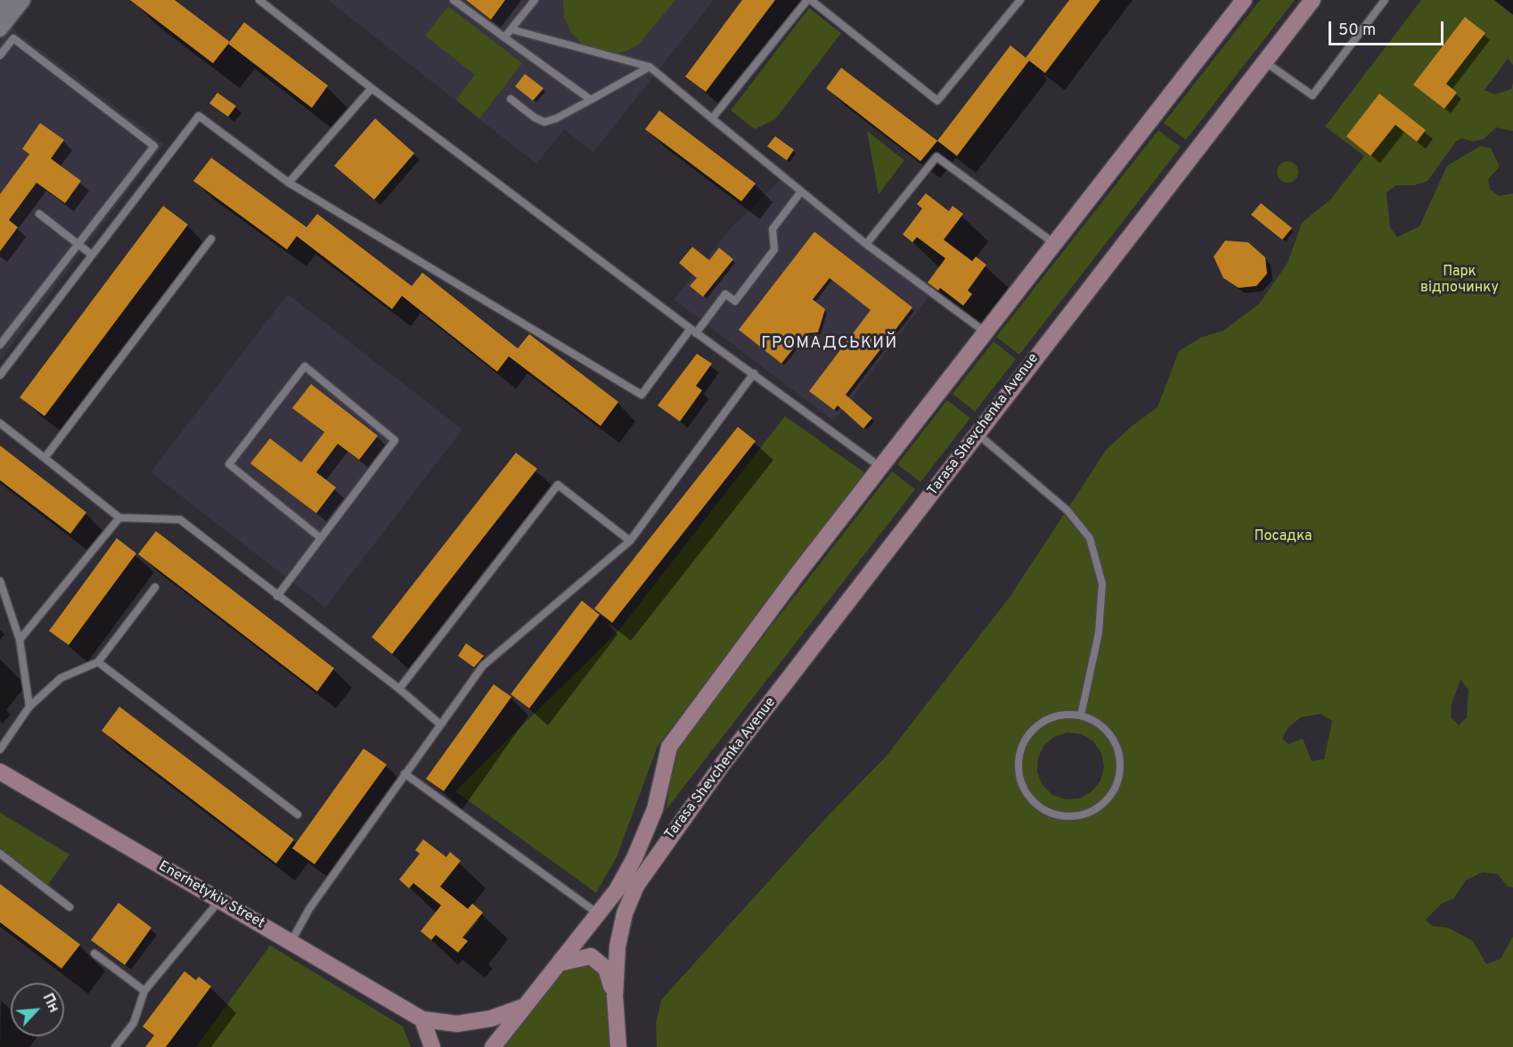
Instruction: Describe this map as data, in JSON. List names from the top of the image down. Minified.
{"streets":{"main road":["Tarasa Shevchenka Avenue","Enerhetykiv Street"]},"districts":["ГРОМАДСЬКИЙ"],"parks":["Парк відпочинку","Посадка"],"scale_bar":"50 m","north":"top right"}
